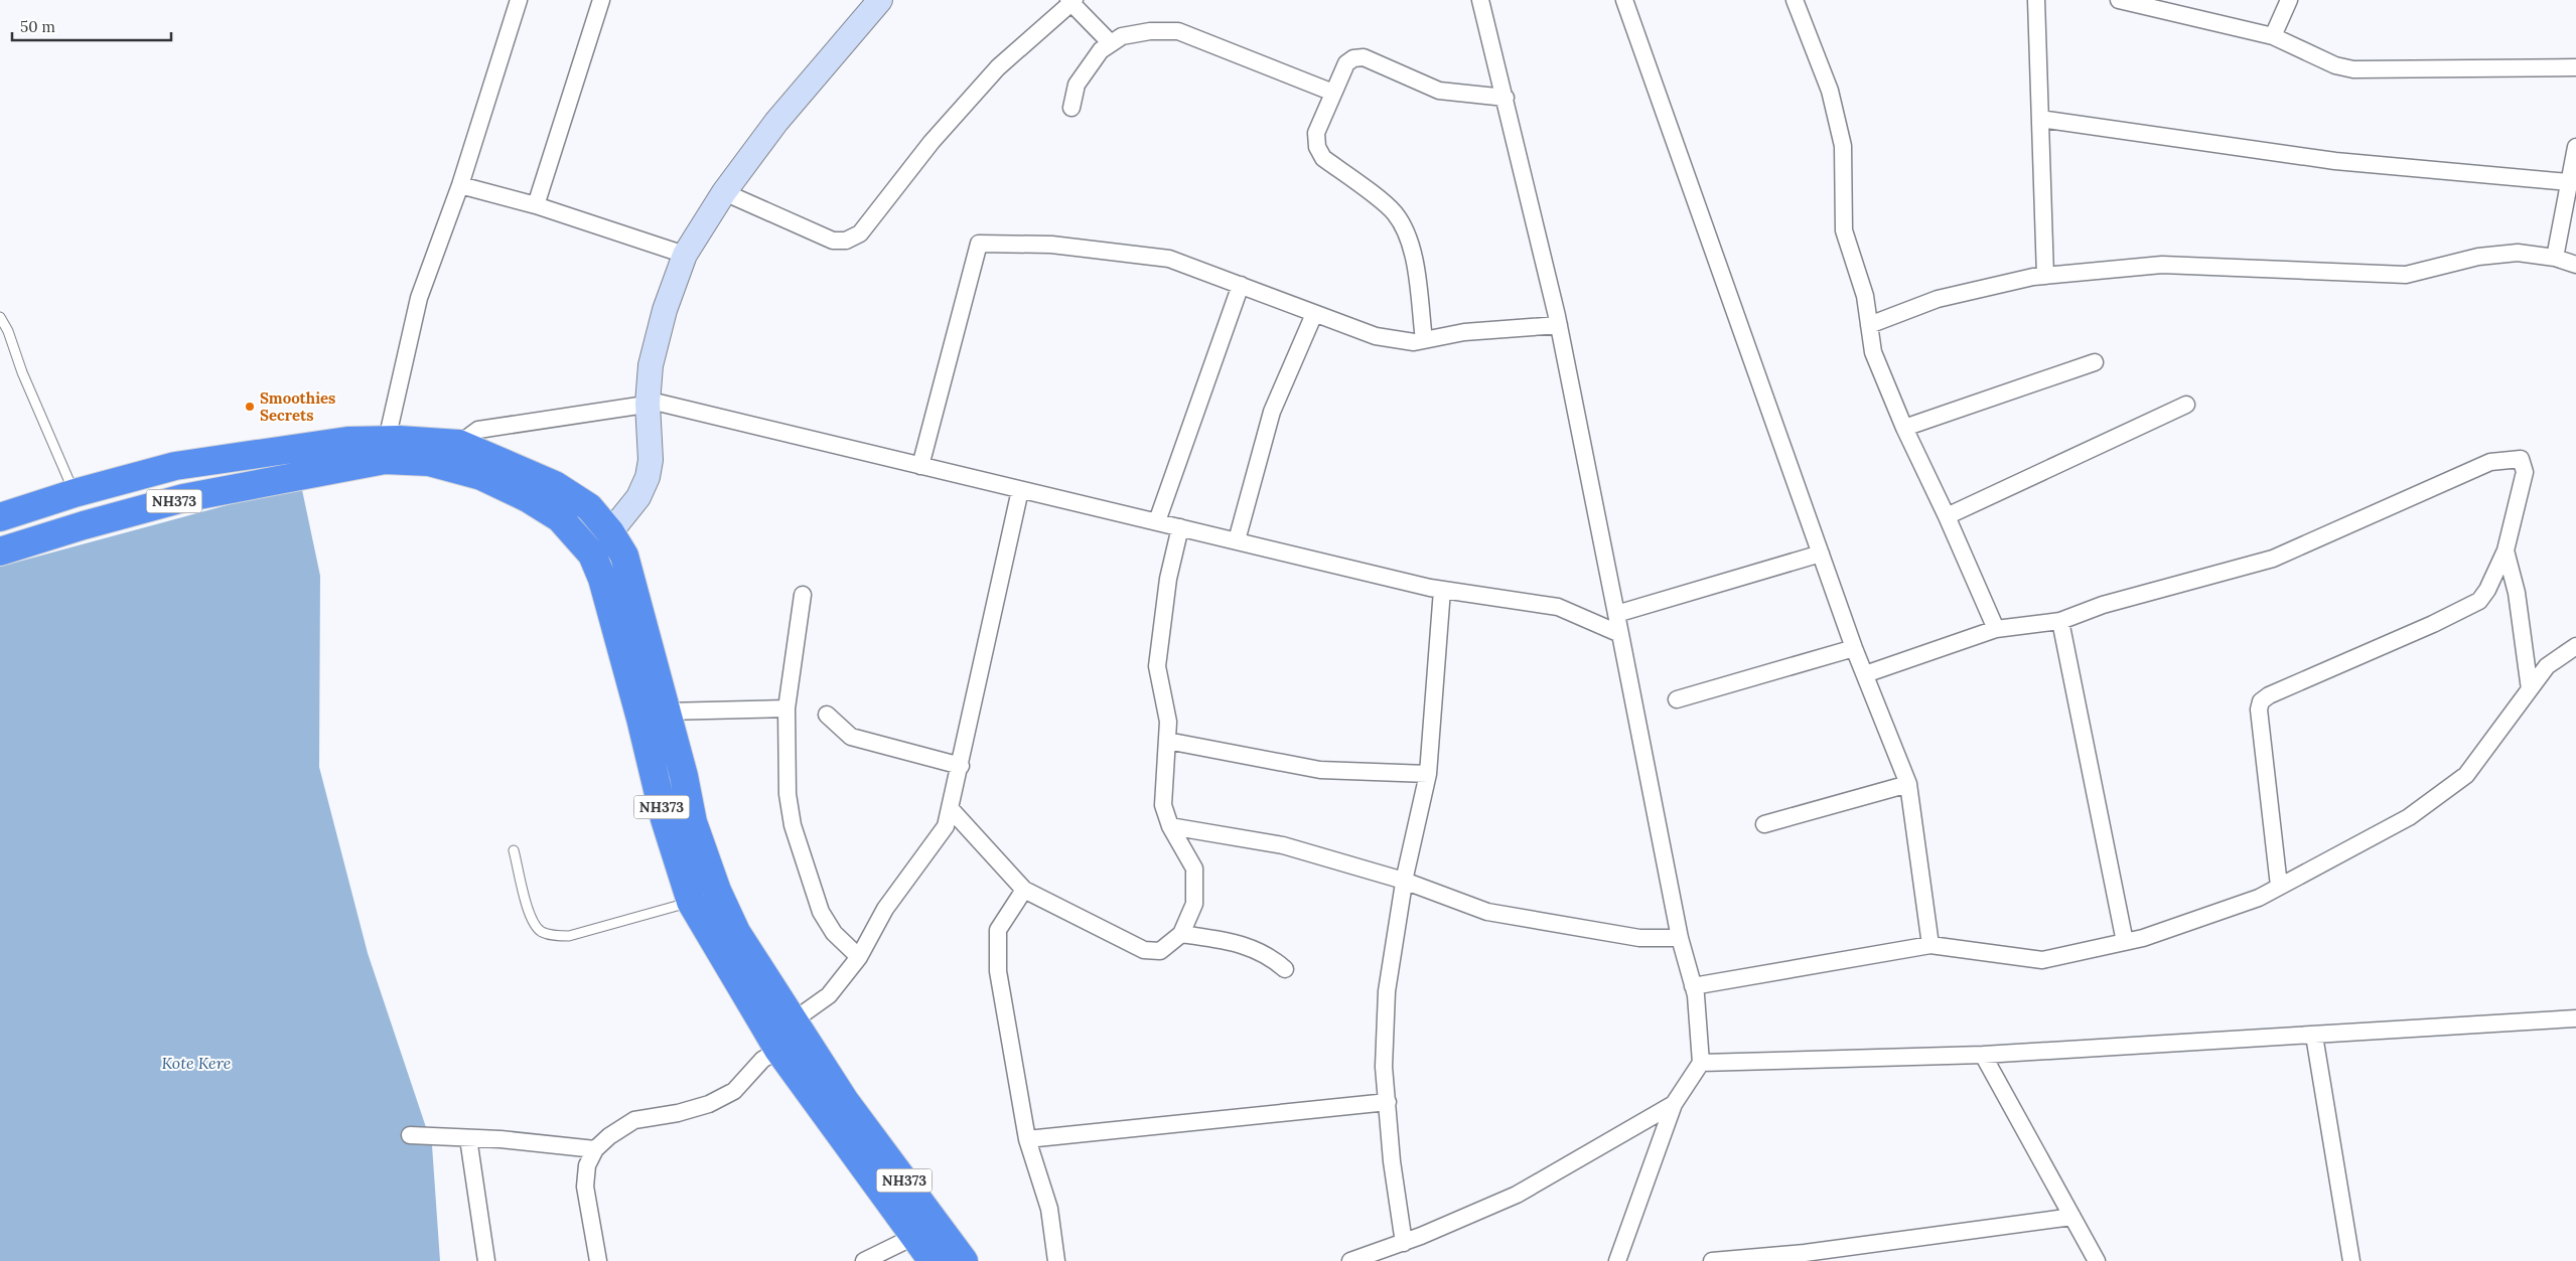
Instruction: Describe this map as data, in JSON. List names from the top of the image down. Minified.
{"streets":{"highway":["NH373"]},"water":["Kote Kere"],"places":["Smoothies Secrets"],"scale_bar":"50 m"}
